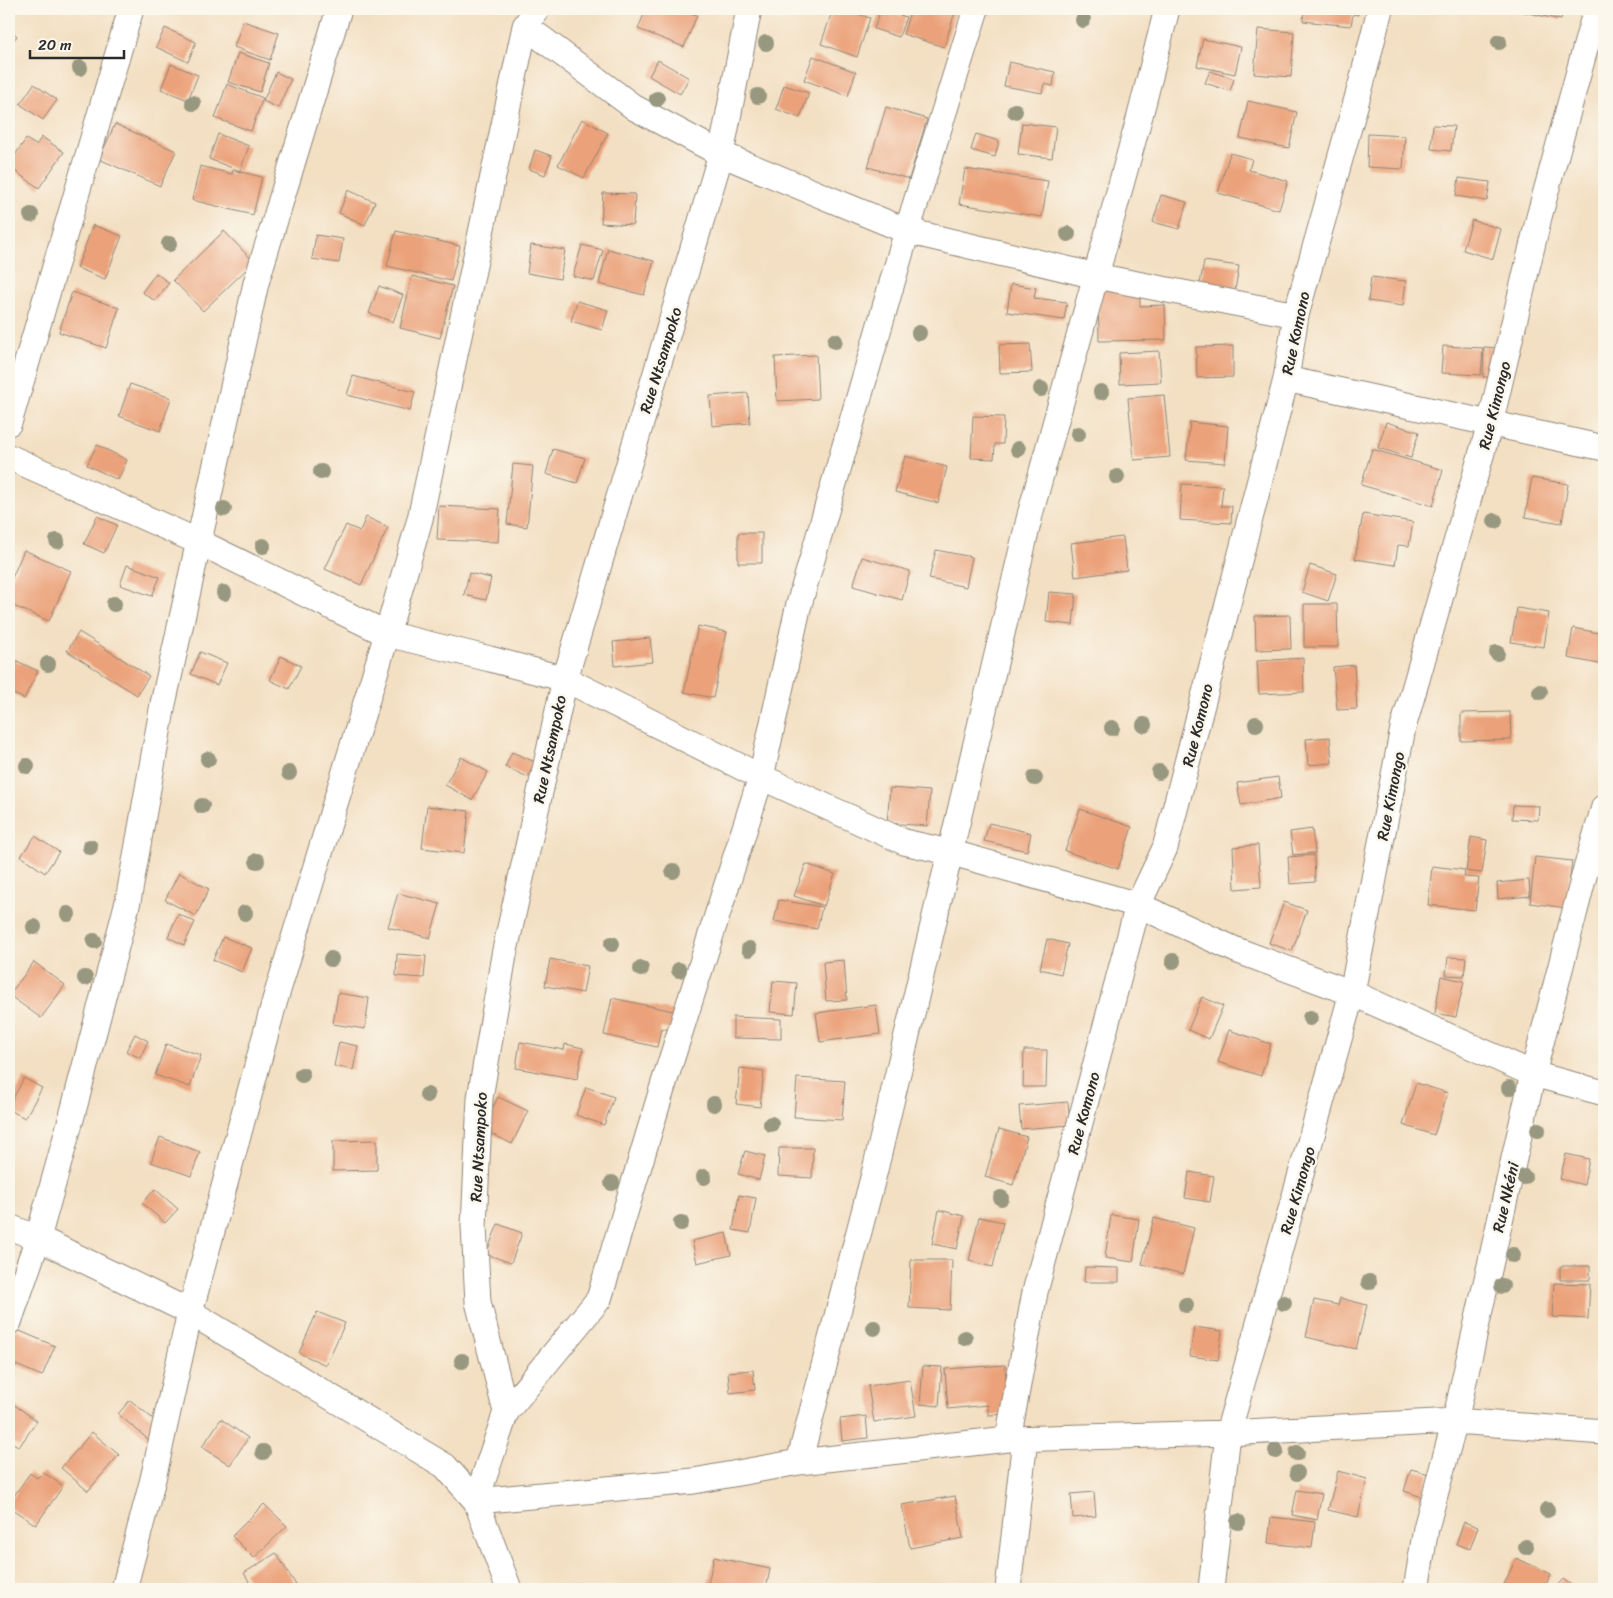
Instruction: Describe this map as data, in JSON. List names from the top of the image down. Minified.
{"streets":{"street":["Rue Komono","Rue Ntsampoko","Rue Kimongo","Rue Nkéni"]},"scale_bar":"20 m"}
